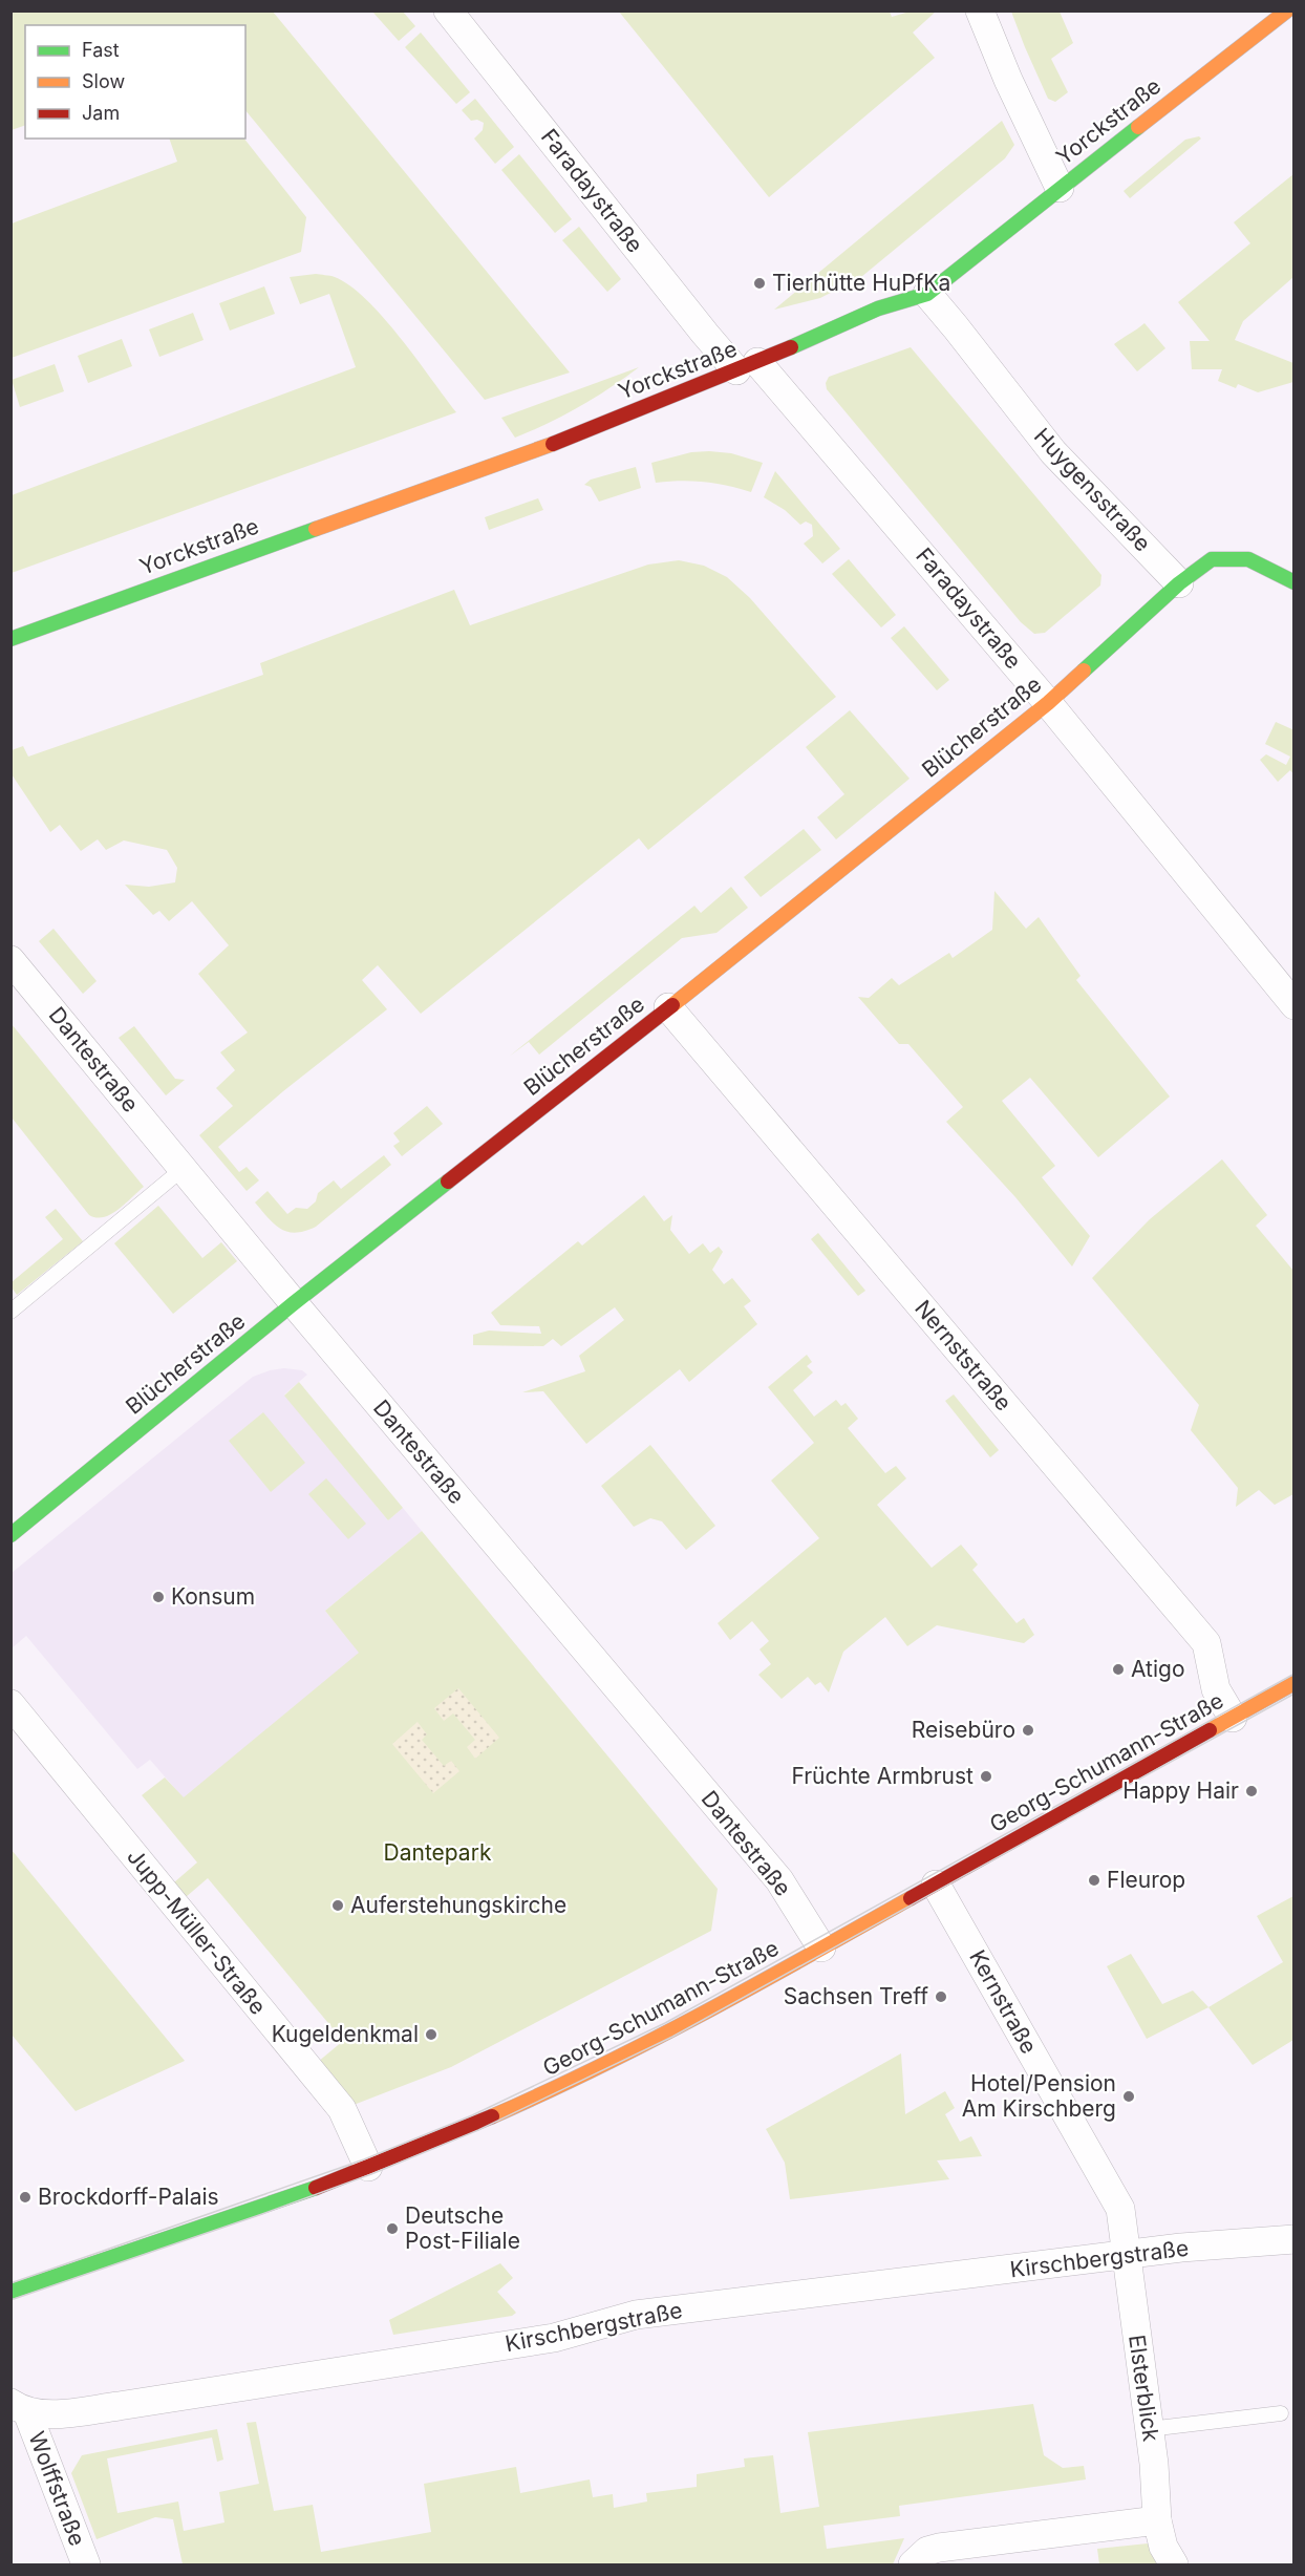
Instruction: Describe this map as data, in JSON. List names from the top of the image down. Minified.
{"streets":{"street":["Yorckstraße","Faradaystraße","Huygensstraße","Blücherstraße","Dantestraße","Nernststraße","Georg-Schumann-Straße","Jupp-Müller-Straße","Kernstraße","Kirschbergstraße","Elsterblick","Wolffstraße"]},"crossings":[["Yorckstraße","Faradaystraße"],["Yorckstraße","Huygensstraße"],["Faradaystraße","Blücherstraße"],["Huygensstraße","Blücherstraße"],["Blücherstraße","Dantestraße"],["Blücherstraße","Nernststraße"],["Dantestraße","Georg-Schumann-Straße"],["Nernststraße","Georg-Schumann-Straße"],["Georg-Schumann-Straße","Jupp-Müller-Straße"],["Georg-Schumann-Straße","Kernstraße"],["Kernstraße","Kirschbergstraße"],["Kernstraße","Elsterblick"],["Kirschbergstraße","Elsterblick"],["Kirschbergstraße","Wolffstraße"]],"parks":["Dantepark"],"places":["Tierhütte HuPfKa","Konsum","Atigo","Reisebüro","Früchte Armbrust","Happy Hair","Fleurop","Auferstehungskirche","Sachsen Treff","Kugeldenkmal","Hotel/Pension Am Kirschberg","Brockdorff-Palais","Deutsche Post-Filiale"],"legend":["Fast","Slow","Jam"]}
